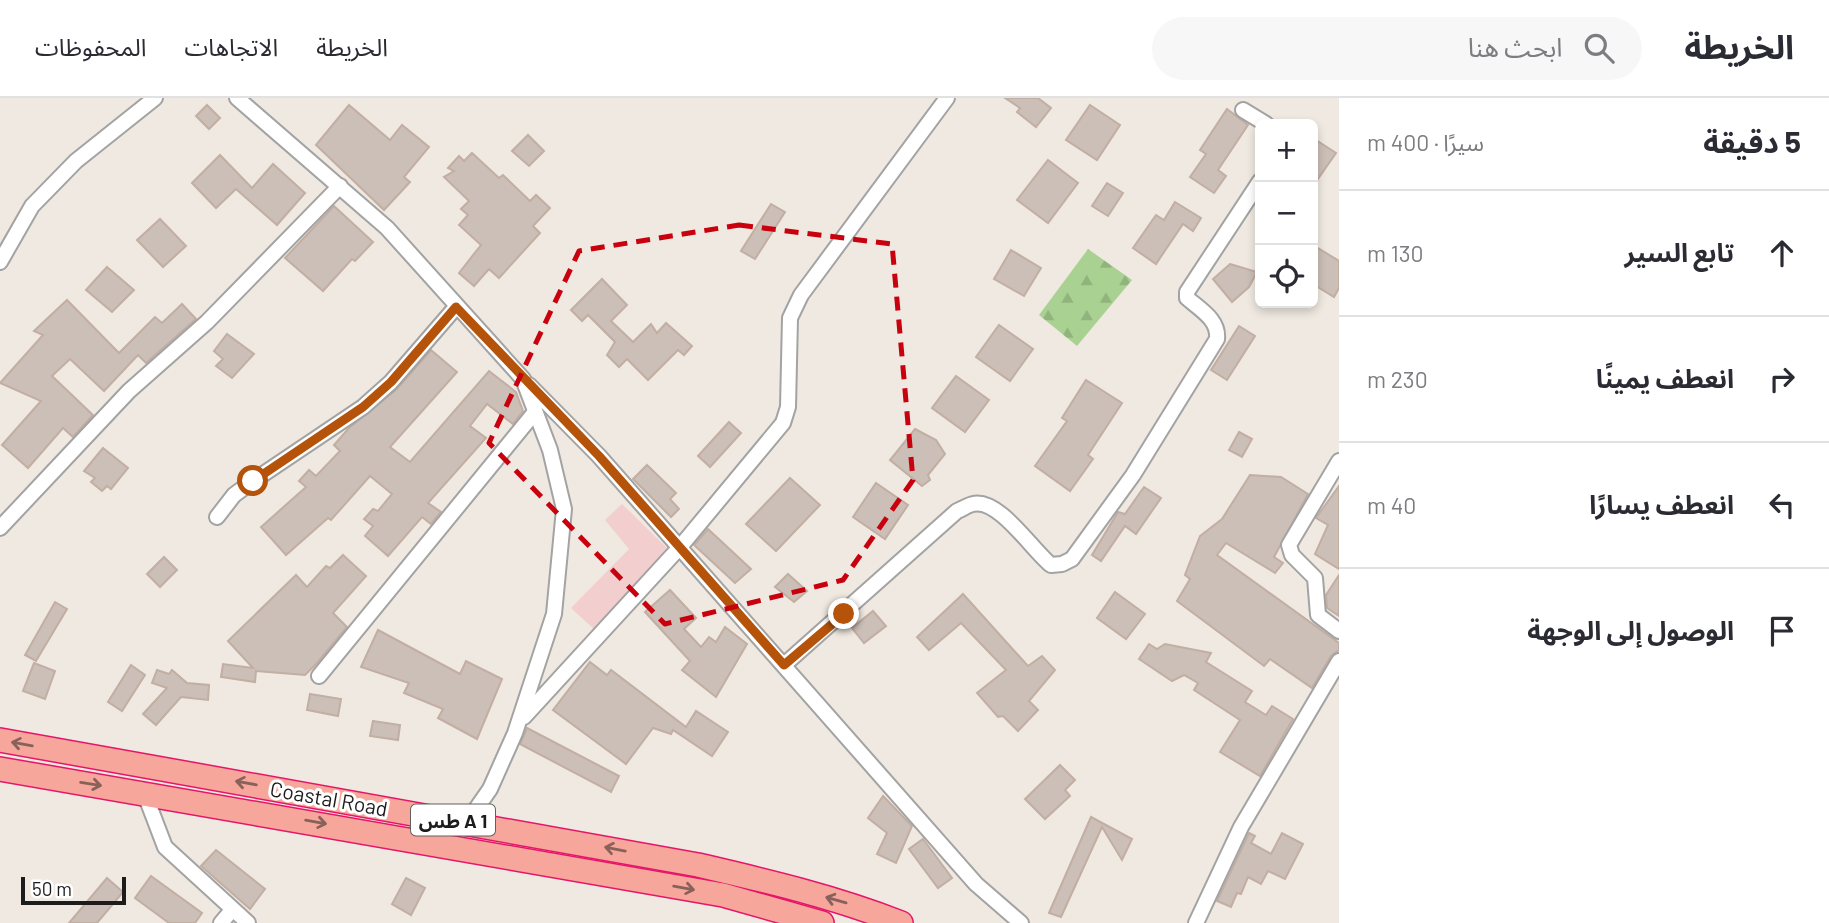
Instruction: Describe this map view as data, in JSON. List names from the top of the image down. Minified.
{"streets":{"highway":["Coastal Road","طس A 1"]},"scale_bar":"50 m","page":{"header":"الخريطة","search":"ابحث هنا","nav":["الخريطة","الاتجاهات","المحفوظات"],"heading":["5 دقيقة","سيرًا · 400 m"],"map_buttons":["+","−"],"list":[["تابع السير","130 m"],["انعطف يمينًا","230 m"],["انعطف يسارًا","40 m"],"الوصول إلى الوجهة"],"scale":"50 m"}}
